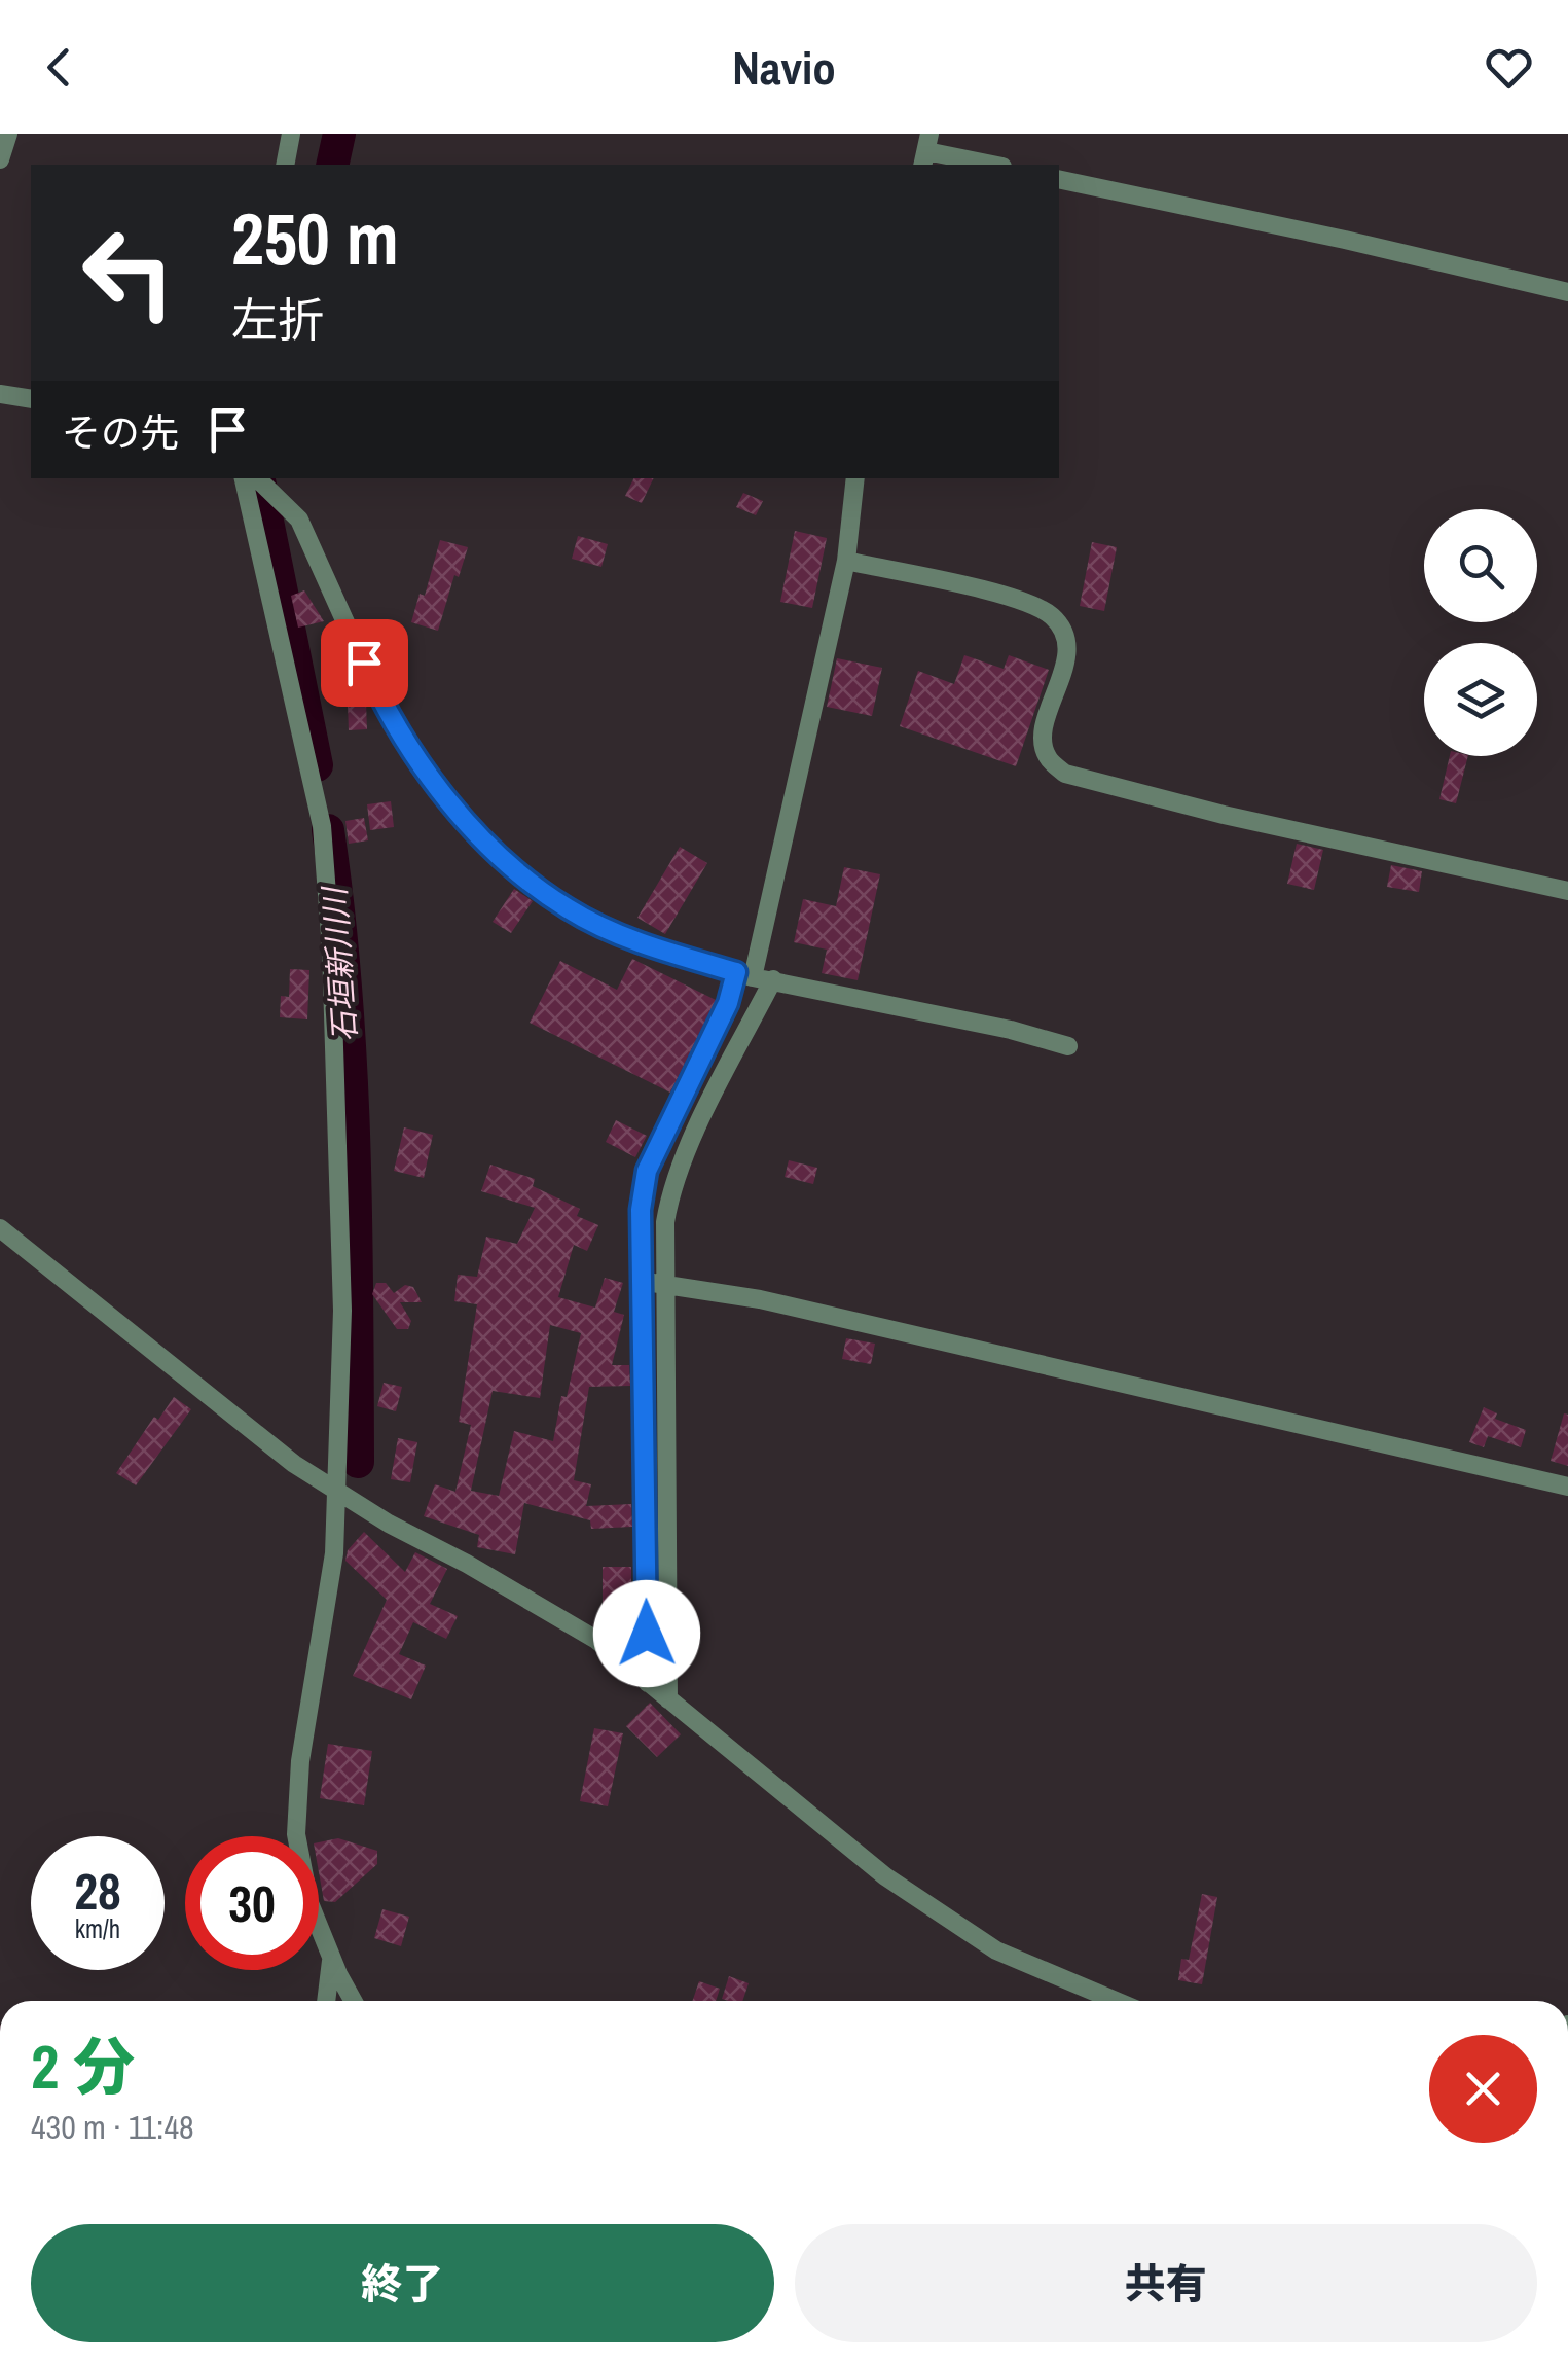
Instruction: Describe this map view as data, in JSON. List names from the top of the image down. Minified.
{"water":["石垣新川川"],"page":{"header":"Navio","turn":["250 m","左折"],"then":"その先","speed":"28 km/h","limit":"30","heading":["2 分","430 m · 11:48"],"buttons":["終了","共有"]}}
